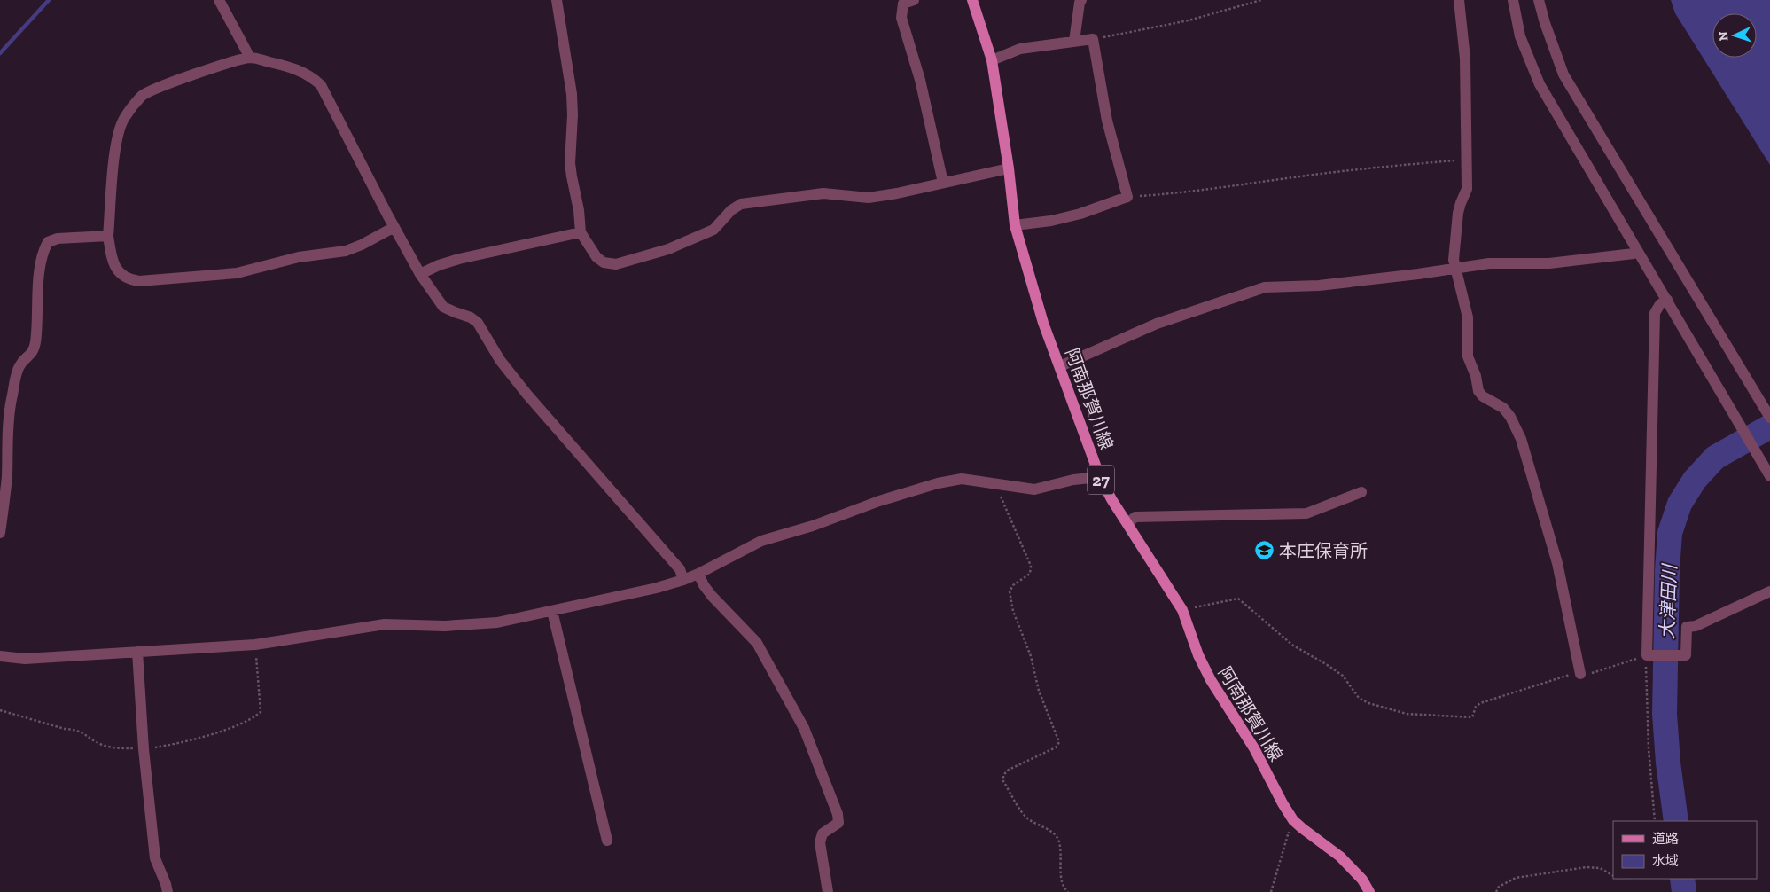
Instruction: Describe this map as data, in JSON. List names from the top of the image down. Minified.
{"streets":{"main road":["阿南那賀川線","27"]},"water":["大津田川"],"places":{"school or university":["本庄保育所"]},"legend":["道路","水域"],"north":"left"}
